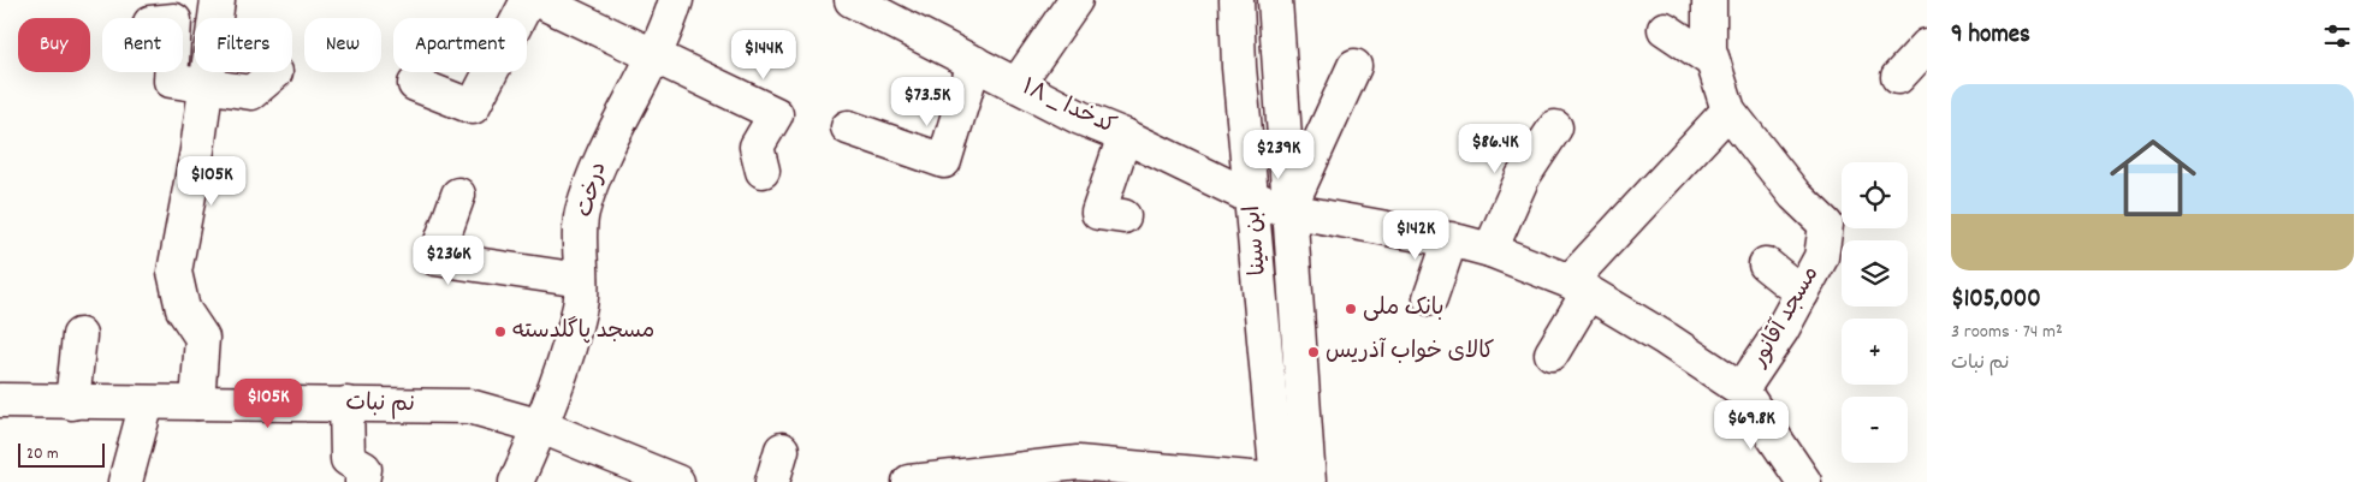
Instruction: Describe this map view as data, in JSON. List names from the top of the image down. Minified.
{"streets":{"street":["۱۸ _ کدخدا","درخت","ابن سینا","مسجد آقانور","نم نبات"]},"crossings":[["۱۸ _ کدخدا","ابن سینا"],["۱۸ _ کدخدا","مسجد آقانور"],["درخت","نم نبات"],["ابن سینا","مسجد آقانور"]],"places":["بانک ملی","مسجد پاگلدسته","کالای خواب آذریس"],"scale_bar":"20 m","page":{"heading":"9 homes","chip":["Buy","Rent","Filters","New","Apartment"],"price":["$144K","$73.5K","$86.4K","$239K","$105K","$142K","$236K","$105K","$69.8K"],"list":[{"name":"$105,000","note":"3 rooms · 74 m² · نم نبات"}],"map_buttons":["+","−"],"scale":"20 m"}}
